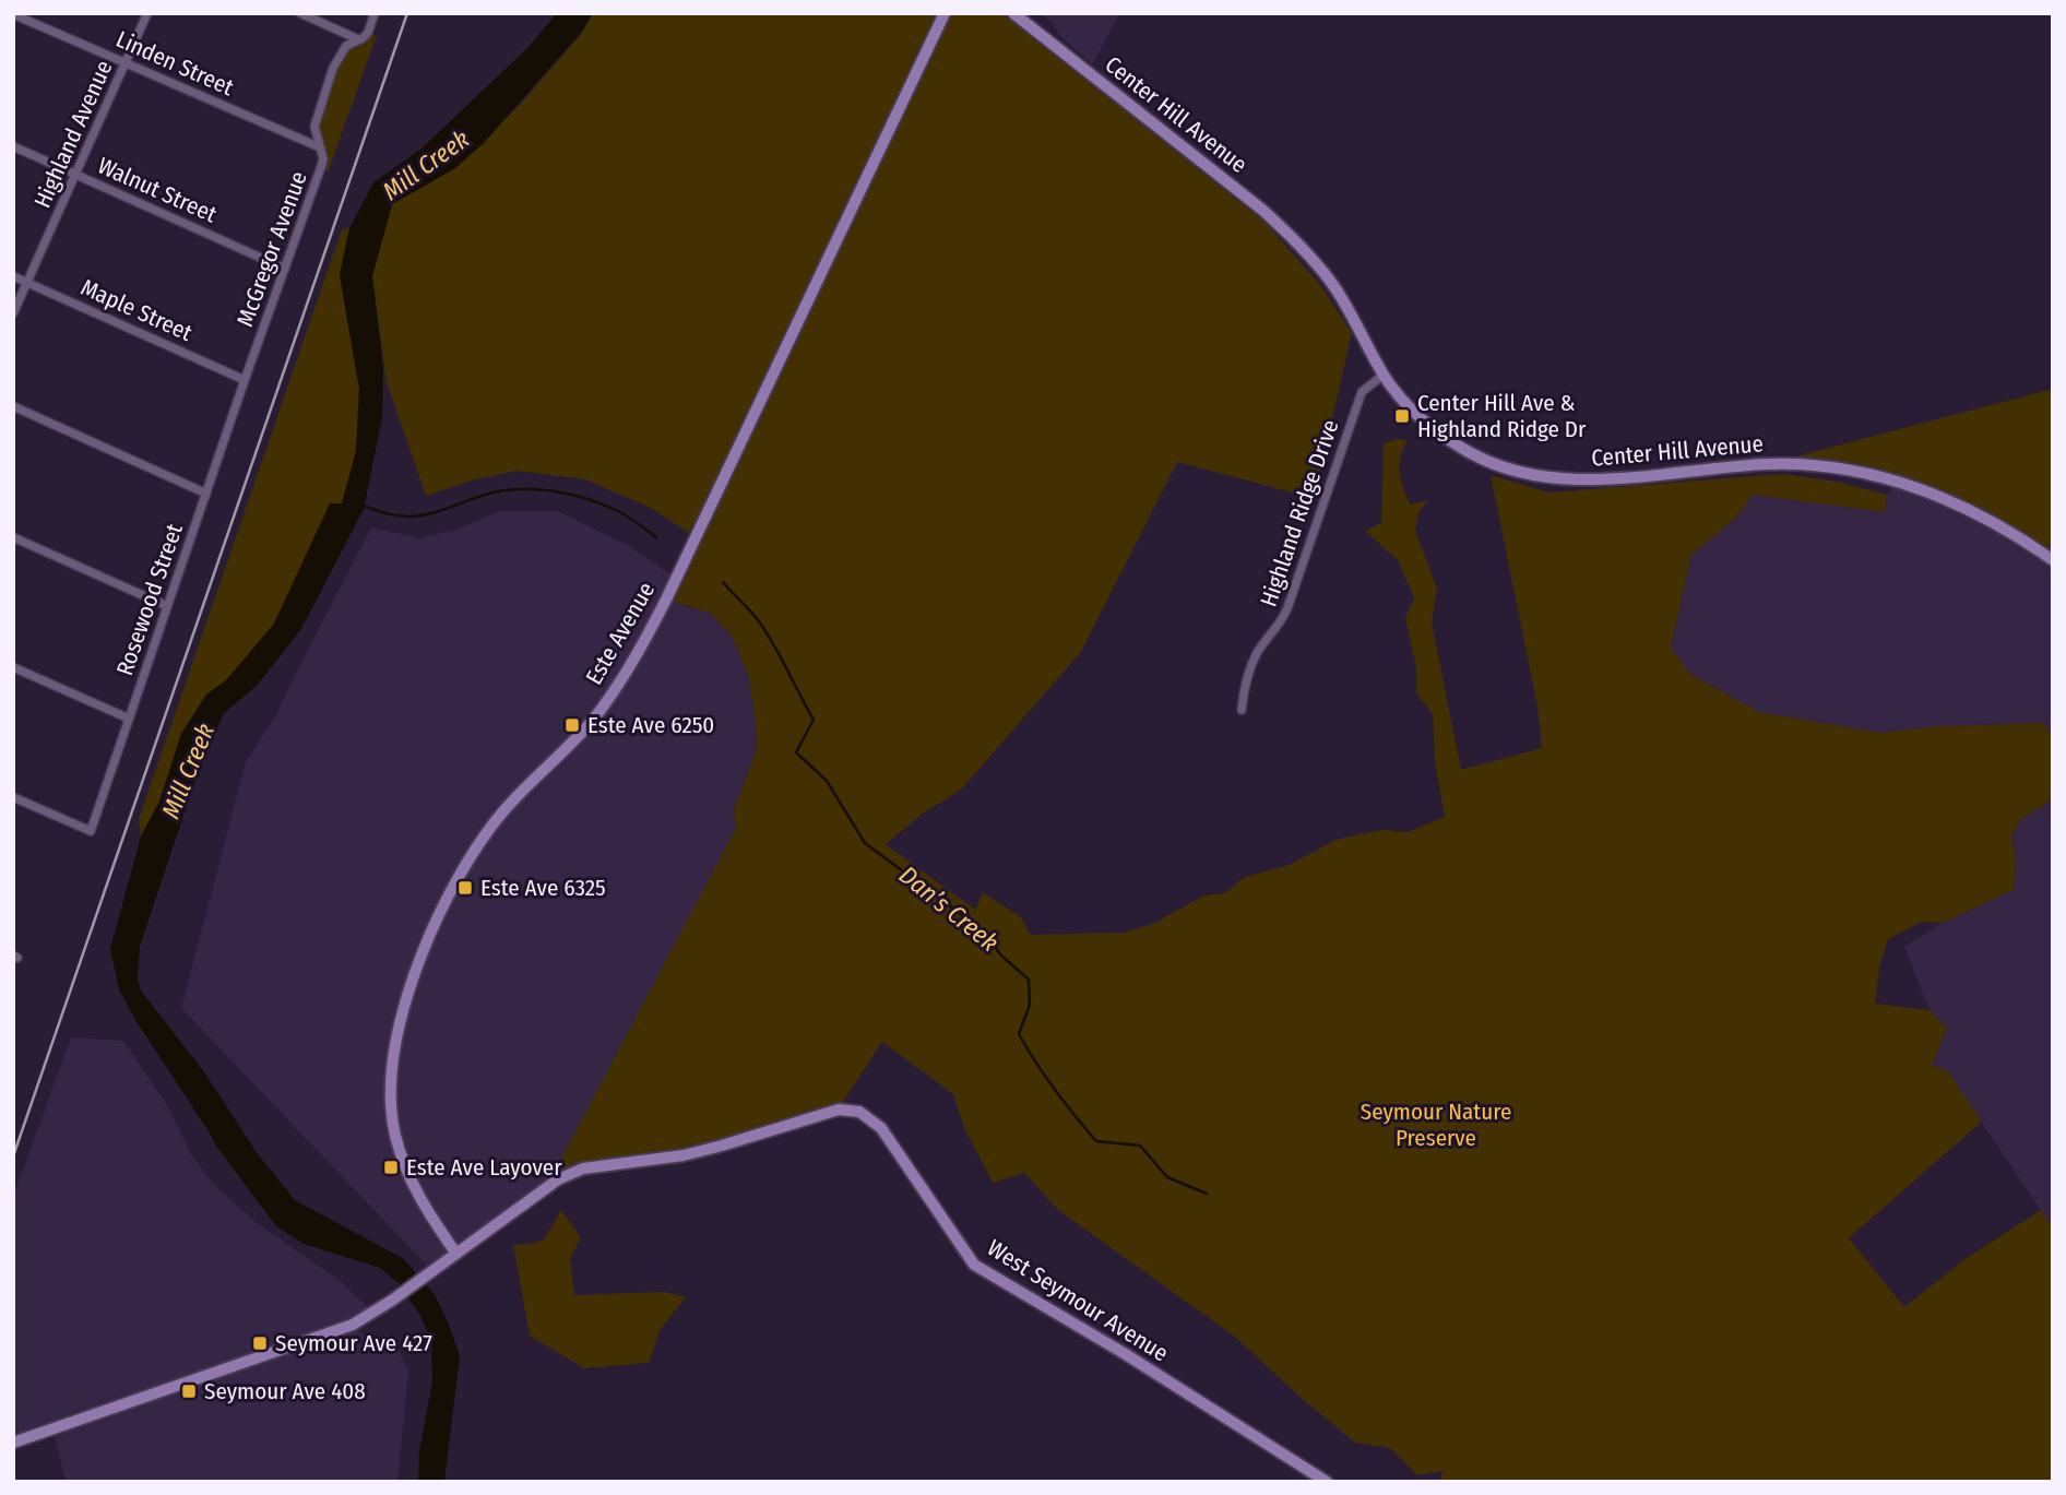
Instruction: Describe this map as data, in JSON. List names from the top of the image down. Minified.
{"streets":{"street":["Linden Street","Center Hill Avenue","Highland Avenue","Walnut Street","McGregor Avenue","Maple Street","Highland Ridge Drive","Rosewood Street","Este Avenue","West Seymour Avenue"]},"crossings":[["Linden Street","Highland Avenue"],["Linden Street","McGregor Avenue"],["Center Hill Avenue","Highland Ridge Drive"],["Highland Avenue","Walnut Street"],["Highland Avenue","Maple Street"],["Walnut Street","McGregor Avenue"],["McGregor Avenue","Maple Street"],["McGregor Avenue","Rosewood Street"],["Maple Street","Rosewood Street"],["Este Avenue","West Seymour Avenue"]],"water":["Mill Creek","Dan’s Creek"],"parks":["Seymour Nature Preserve"],"places":{"transit":["Center Hill Ave & Highland Ridge Dr","Este Ave 6250","Este Ave 6325","Este Ave Layover","Seymour Ave 427","Seymour Ave 408"]}}
